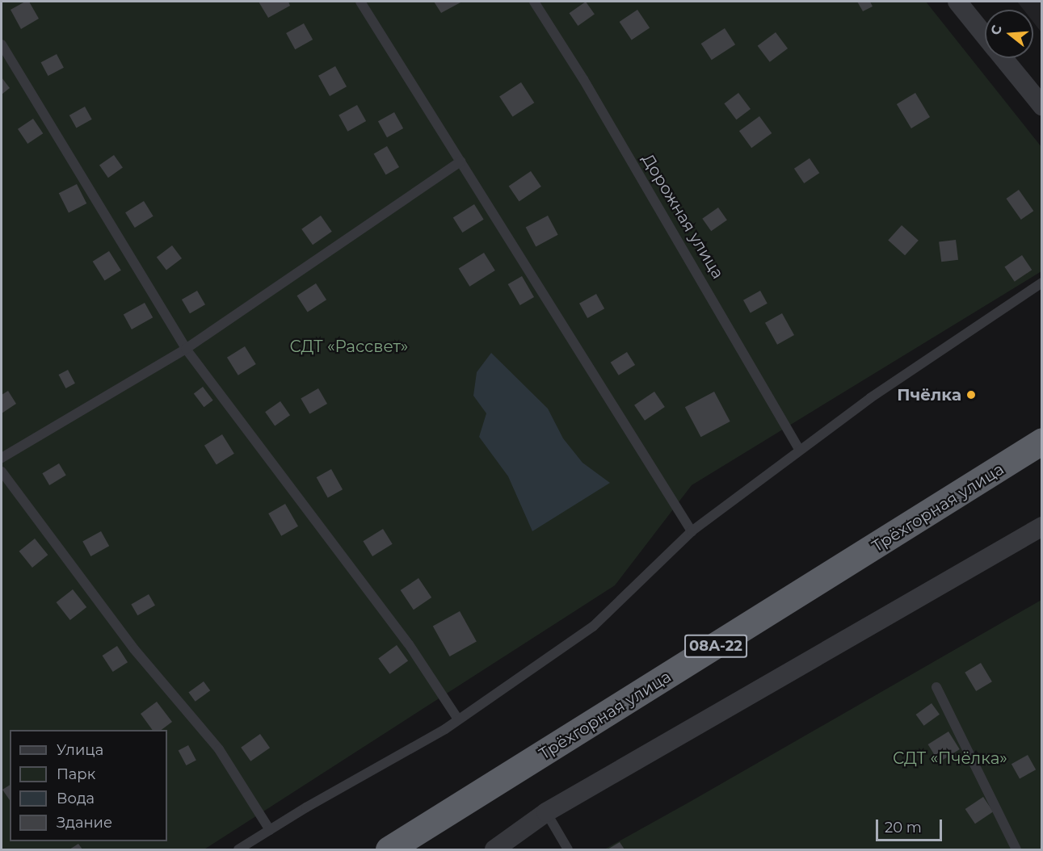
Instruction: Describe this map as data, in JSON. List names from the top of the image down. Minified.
{"streets":{"highway":["Трёхгорная улица","08А-22"],"lane":["Дорожная улица"]},"parks":["СДТ «Рассвет»","СДТ «Пчёлка»"],"places":["Пчёлка"],"legend":["Улица","Парк","Вода","Здание"],"scale_bar":"20 m","north":"left"}
